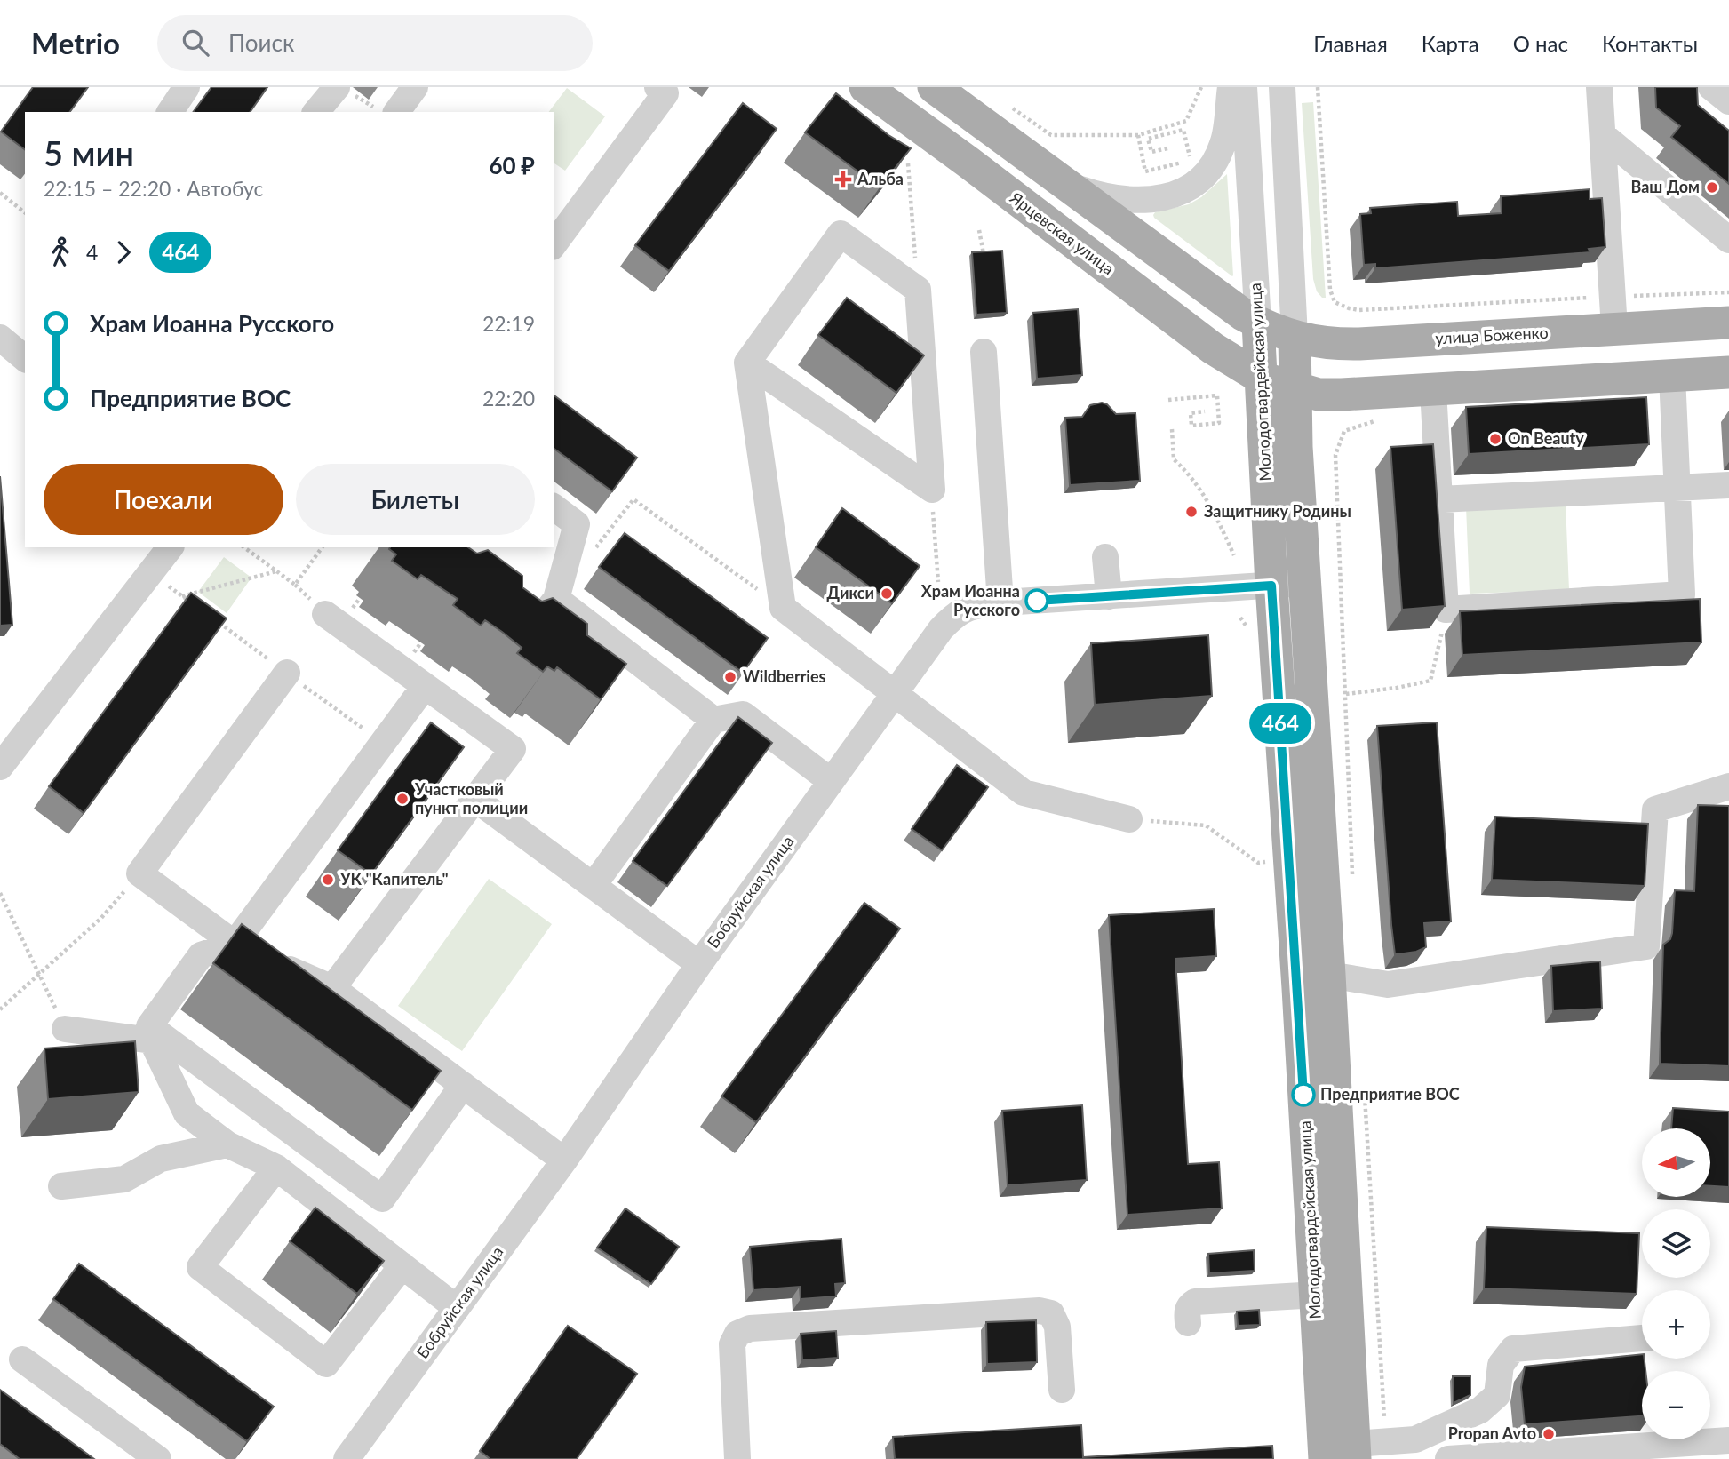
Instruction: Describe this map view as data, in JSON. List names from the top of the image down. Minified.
{"streets":{"main road":["Ярцевская улица","улица Боженко","Молодогвардейская улица"],"street":["Бобруйская улица"]},"crossings":[["Ярцевская улица","Молодогвардейская улица"],["улица Боженко","Молодогвардейская улица"],["Молодогвардейская улица","Бобруйская улица"]],"places":{"health":["Альба"],"other":["Ваш Дом","On Beauty","Защитнику Родины","Дикси","Храм Иоанна Русского","Wildberries","Участковый пункт полиции","УК \"Капитель\"","Предприятие ВОС","Propan Avto"]},"lines":["bus line 464"],"north":"left","page":{"header":"Metrio","search":"Поиск","nav":["Главная","Карта","О нас","Контакты"],"on_map":"464","heading":["5 мин","22:15 – 22:20 · Автобус","60 ₽"],"legs":["4","464"],"list":[{"name":"Храм Иоанна Русского","value":"22:19"},{"name":"Предприятие ВОС","value":"22:20"}],"buttons":["Поехали","Билеты"],"map_buttons":["+","−"]}}
